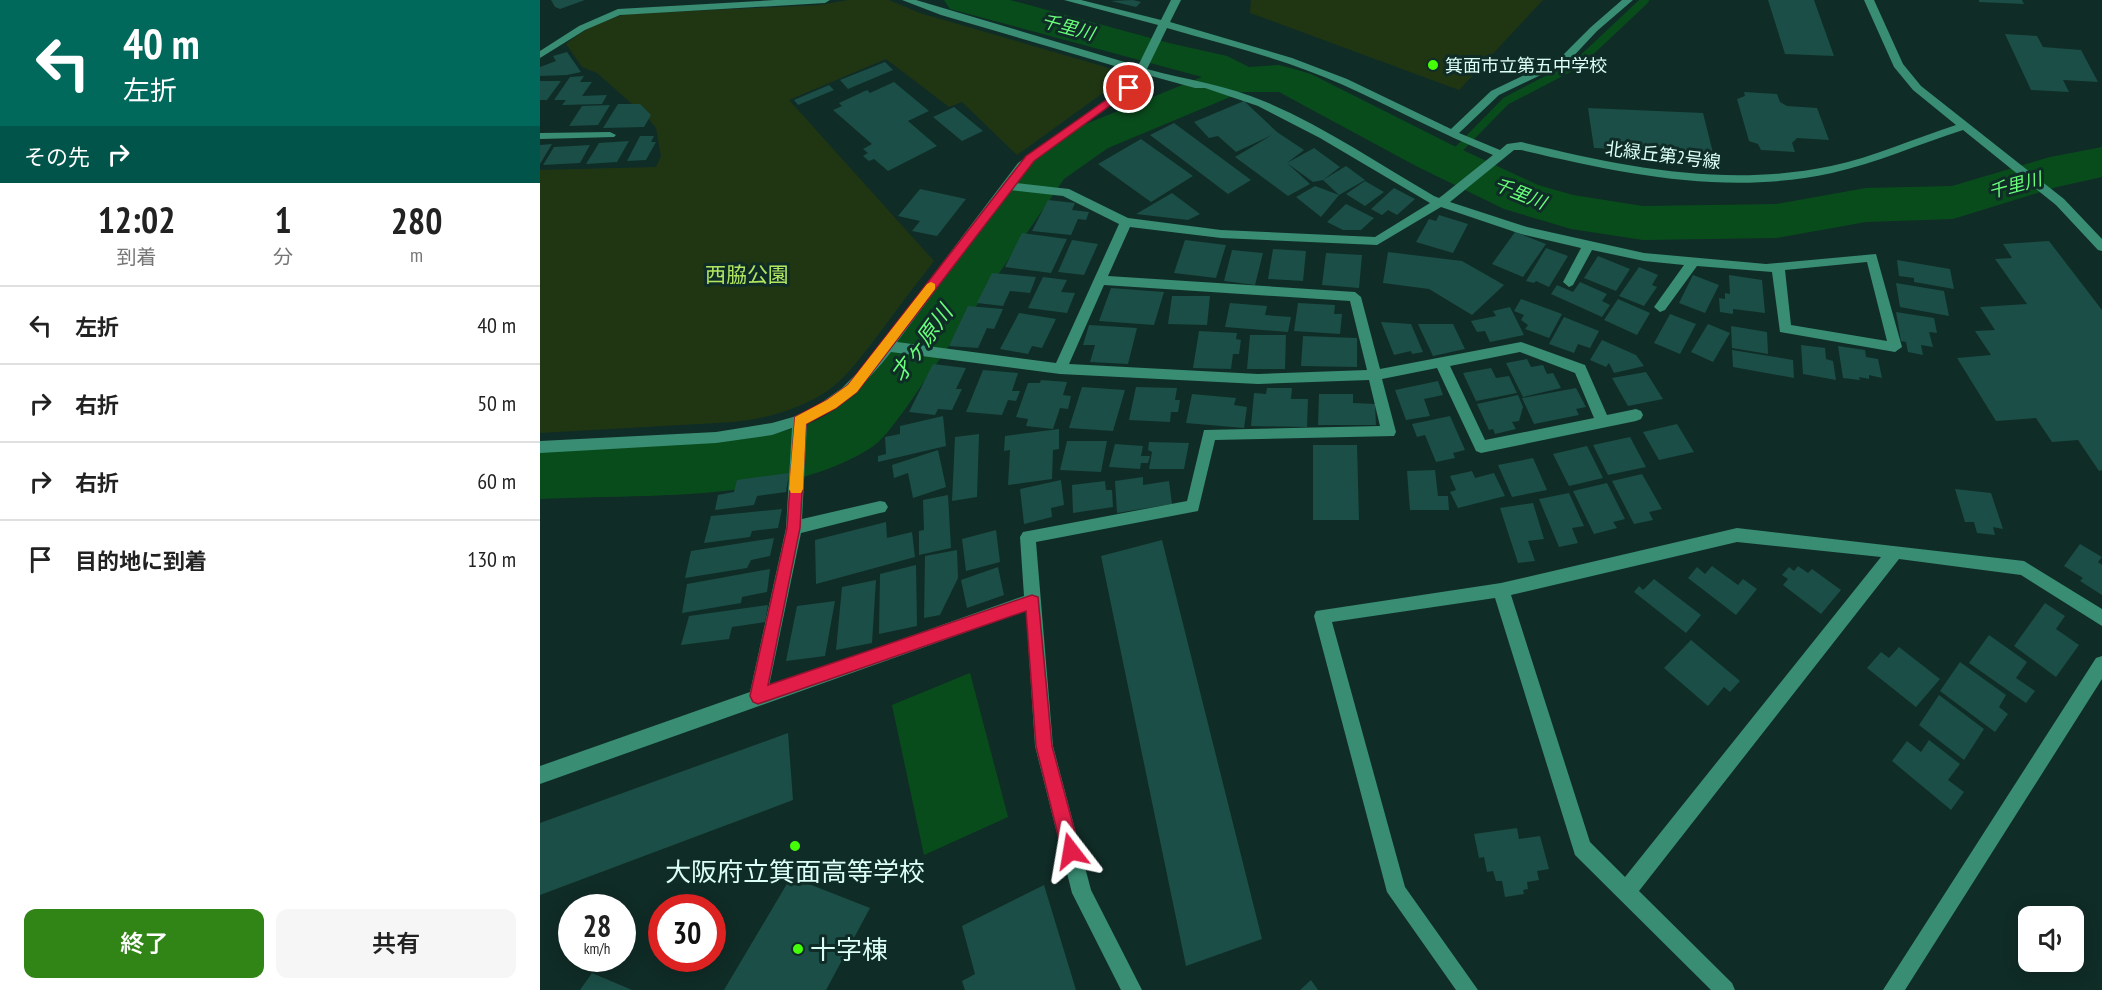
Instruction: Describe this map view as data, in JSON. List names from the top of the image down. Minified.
{"streets":{"street":["北緑丘第2号線"]},"water":["千里川","才ヶ原川"],"parks":["西脇公園"],"places":["箕面市立第五中学校","大阪府立箕面高等学校","十字棟"],"page":{"turn":["40 m","左折"],"then":"その先","eta":["12:02","到着","1","分","280","m"],"list":[{"name":"左折","value":"40 m"},{"name":"右折","value":"50 m"},{"name":"右折","value":"60 m"},{"name":"目的地に到着","value":"130 m"}],"speed":"28 km/h","limit":"30","buttons":["終了","共有"]}}
